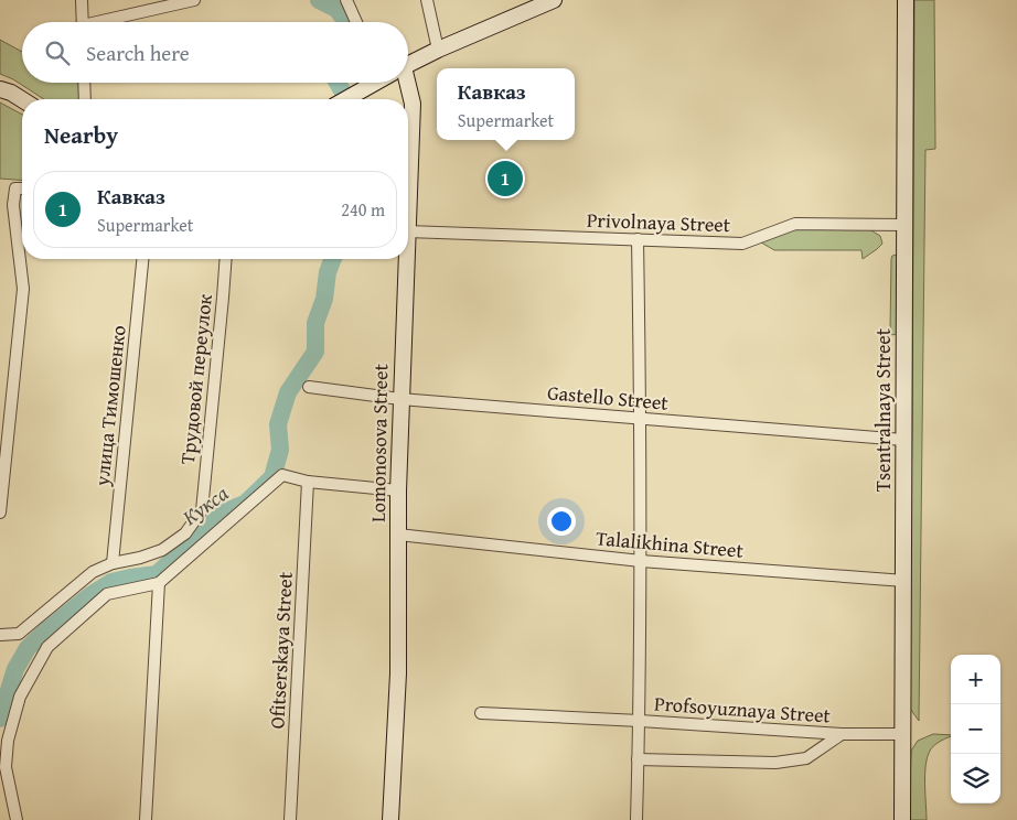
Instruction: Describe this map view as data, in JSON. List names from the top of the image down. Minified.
{"streets":{"street":["Privolnaya Street","Трудовой переулок","Gastello Street","улица Тимошенко","Tsentralnaya Street","Lomonosova Street","Talalikhina Street","Ofitserskaya Street","Profsoyuznaya Street"]},"crossings":[["Privolnaya Street","Tsentralnaya Street"],["Privolnaya Street","Profsoyuznaya Street"],["Трудовой переулок","улица Тимошенко"],["Gastello Street","Tsentralnaya Street"],["Gastello Street","Lomonosova Street"],["Gastello Street","Profsoyuznaya Street"],["Tsentralnaya Street","Talalikhina Street"],["Tsentralnaya Street","Profsoyuznaya Street"],["Lomonosova Street","Talalikhina Street"],["Talalikhina Street","Profsoyuznaya Street"]],"water":["Кукса"],"page":{"search":"Search here","popup":["Кавказ","Supermarket"],"heading":"Nearby","pins":"1","list":[{"mark":"1","name":"Кавказ","note":"Supermarket","value":"240 m"}],"map_buttons":["+","−"]}}
